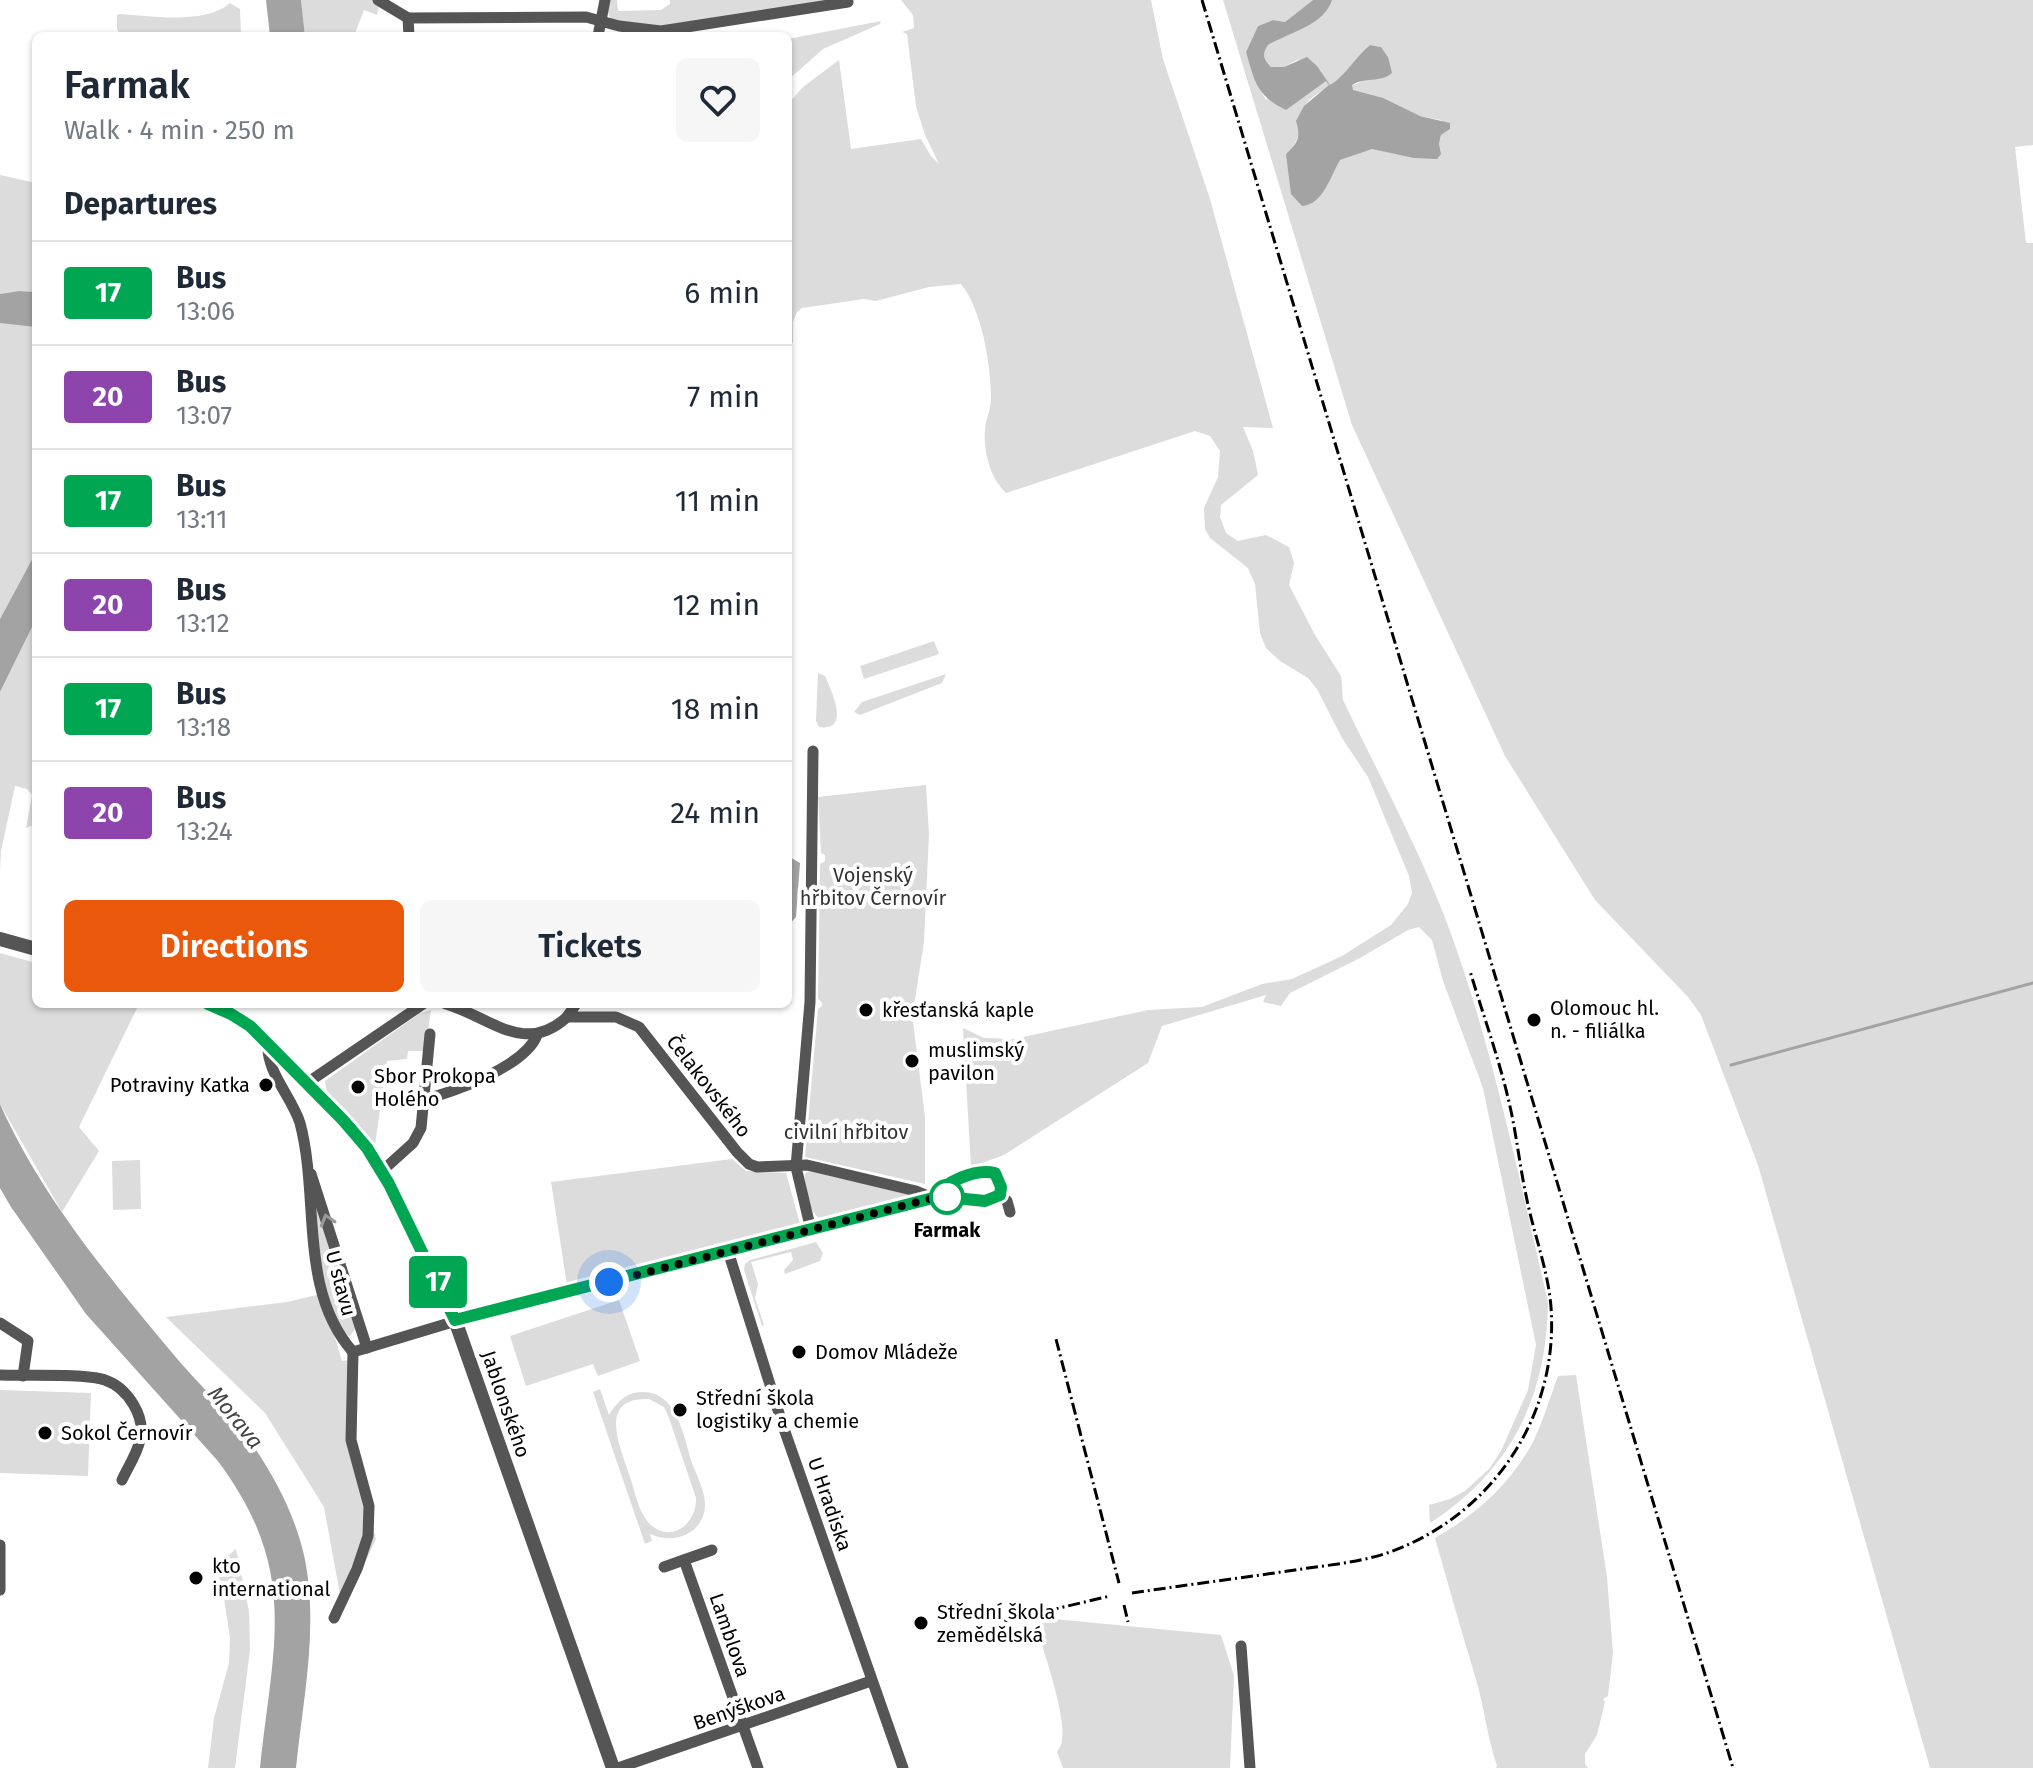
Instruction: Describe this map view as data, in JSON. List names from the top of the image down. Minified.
{"streets":{"street":["Čelakovského","U stavu","Jablonského","U Hradiska","Lamblova","Benýškova"]},"crossings":[["U stavu","Jablonského"],["Jablonského","Benýškova"],["U Hradiska","Benýškova"],["Lamblova","Benýškova"]],"water":["Morava"],"parks":["Vojenský hřbitov Černovír","civilní hřbitov"],"places":["křesťanská kaple","Olomouc hl. n. - filiálka","muslimský pavilon","Potraviny Katka","Sbor Prokopa Holého","Farmak","Domov Mládeže","Střední škola logistiky a chemie","Sokol Černovír","kto international","Střední škola zemědělská"],"lines":["bus line 17"],"page":{"on_map":"17","heading":[["Farmak","Walk · 4 min · 250 m"],"Departures"],"list":[{"mark":"17","name":"Bus","note":"13:06","value":"6 min"},{"mark":"20","name":"Bus","note":"13:07","value":"7 min"},{"mark":"17","name":"Bus","note":"13:11","value":"11 min"},{"mark":"20","name":"Bus","note":"13:12","value":"12 min"},{"mark":"17","name":"Bus","note":"13:18","value":"18 min"},{"mark":"20","name":"Bus","note":"13:24","value":"24 min"}],"buttons":["Directions","Tickets"]}}
